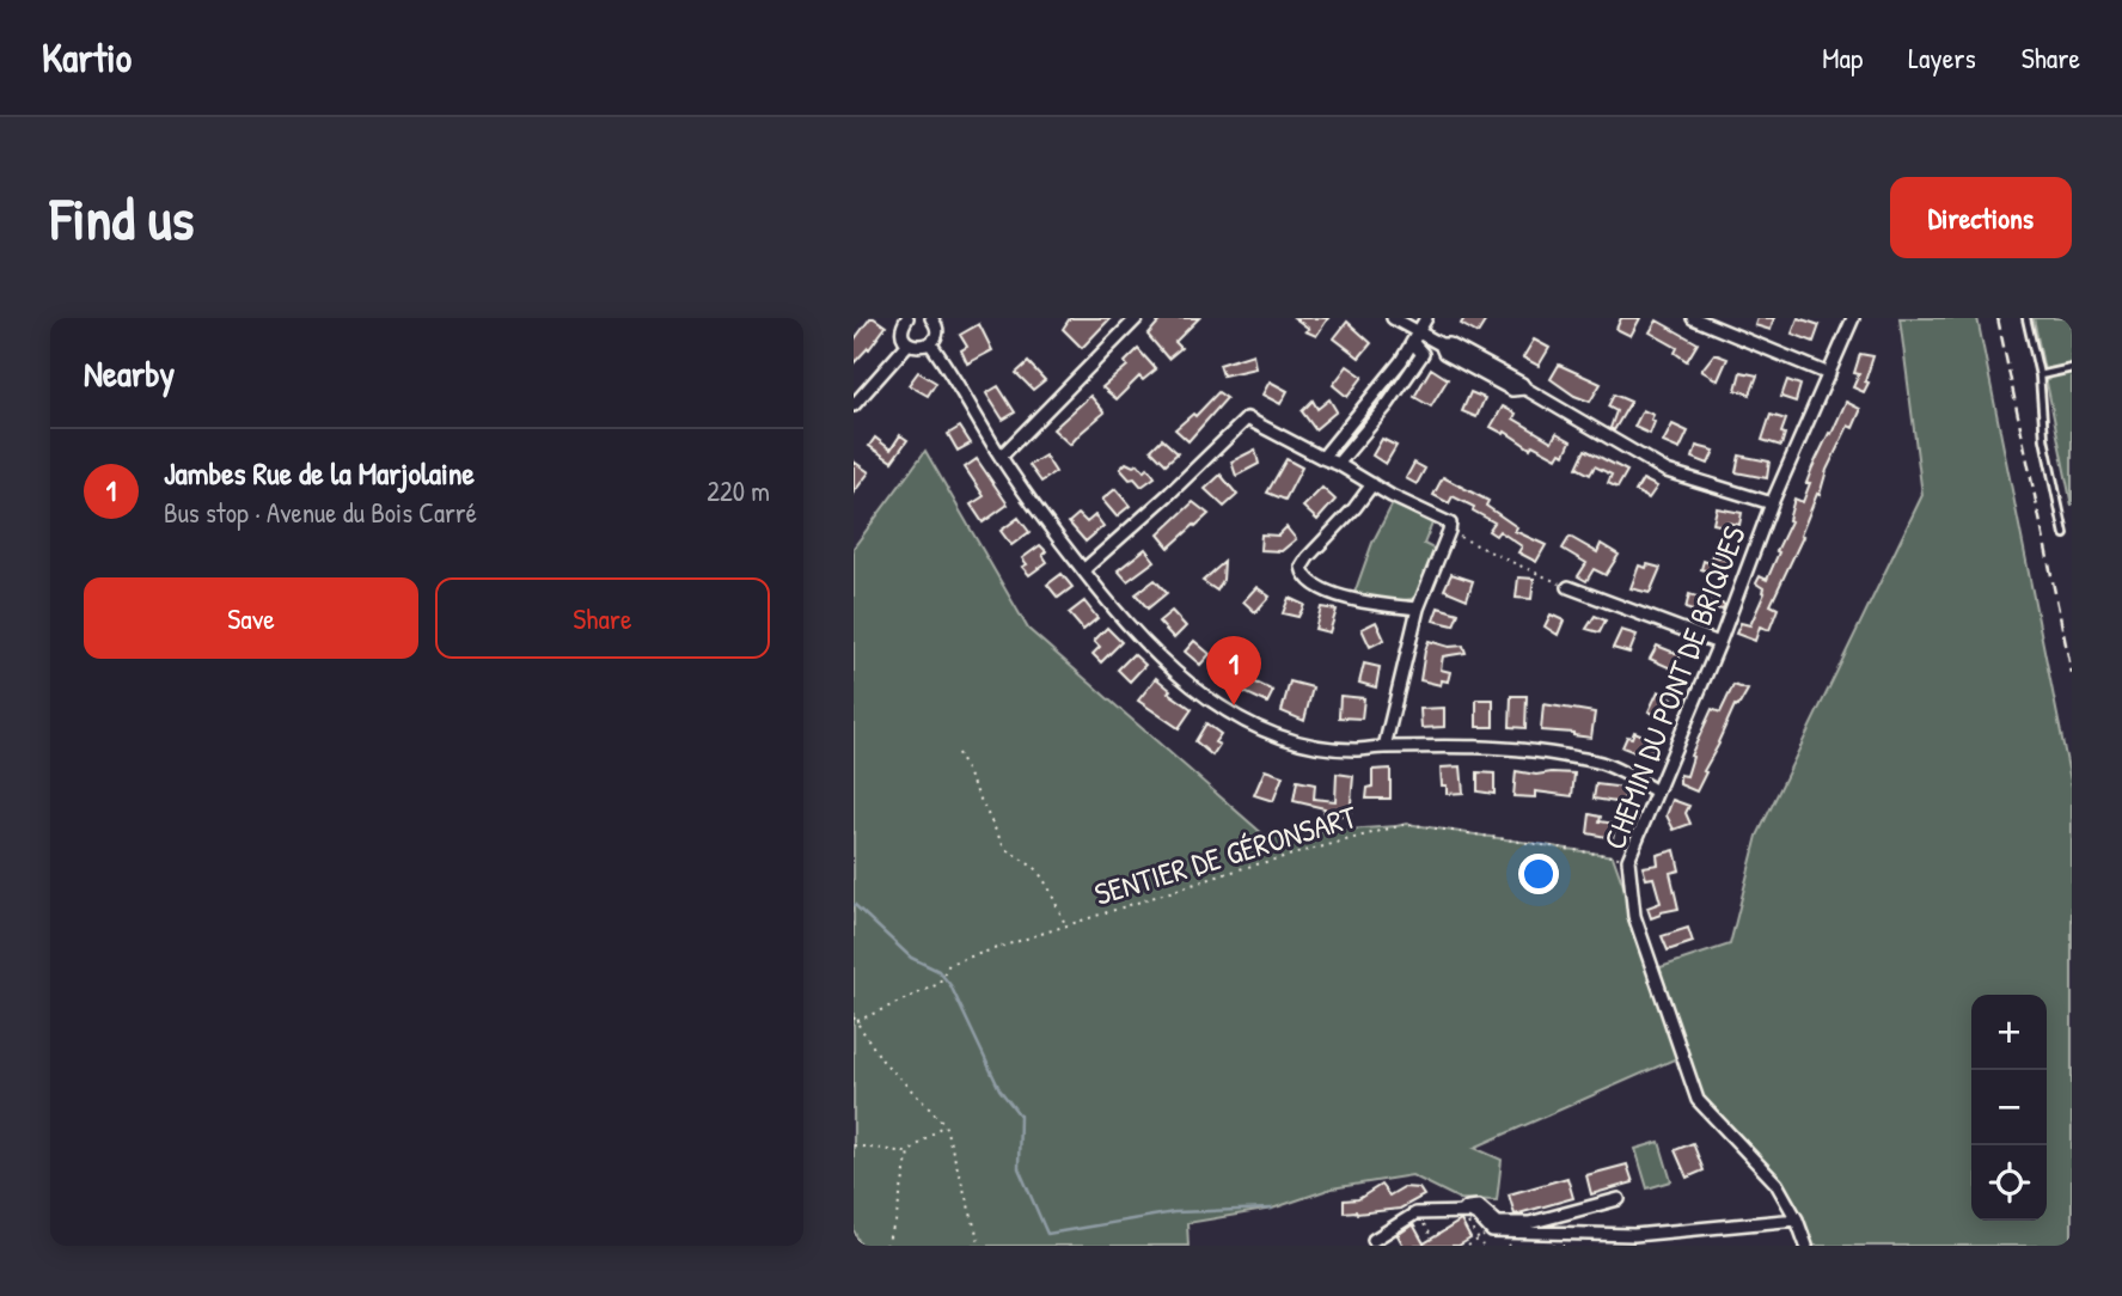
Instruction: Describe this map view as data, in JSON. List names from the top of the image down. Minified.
{"streets":{"street":["CHEMIN DU PONT DE BRIQUES"],"path":["SENTIER DE GÉRONSART"]},"crossings":[["CHEMIN DU PONT DE BRIQUES","SENTIER DE GÉRONSART"]],"page":{"header":"Kartio","nav":["Map","Layers","Share"],"buttons":["Directions",["Save","Share"]],"title":"Find us","heading":"Nearby","list":[{"mark":"1","name":"Jambes Rue de la Marjolaine","note":"Bus stop · Avenue du Bois Carré","value":"220 m"}],"pins":"1","map_buttons":["+","−"]}}
